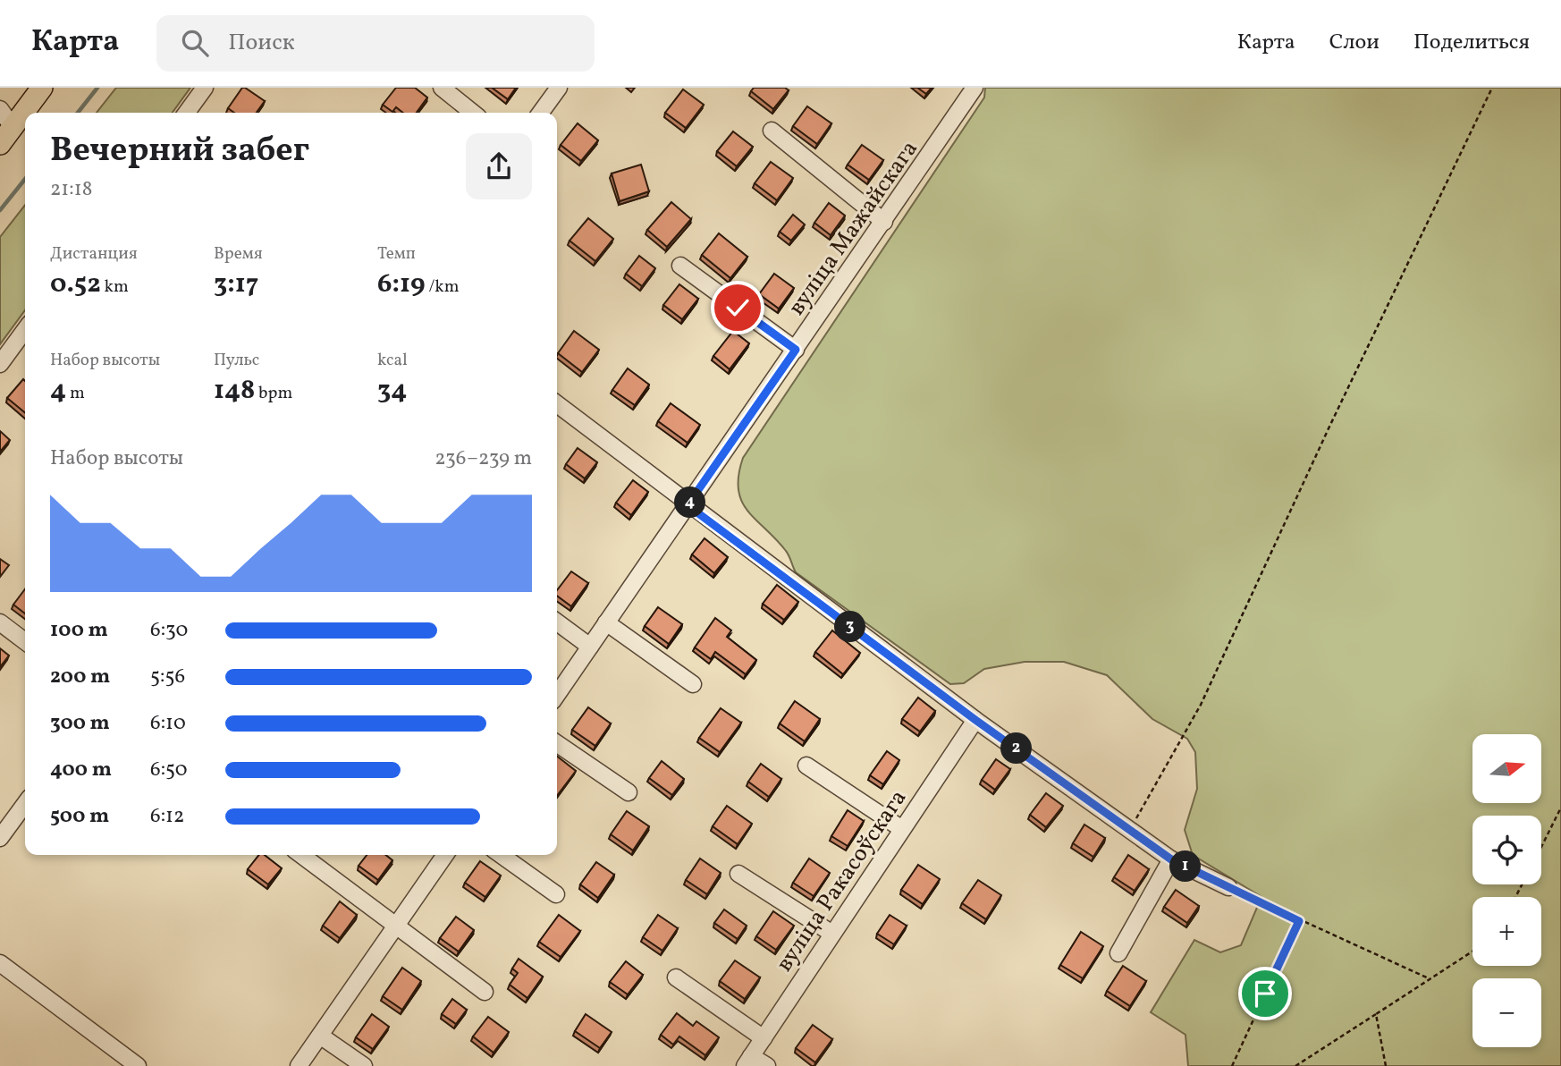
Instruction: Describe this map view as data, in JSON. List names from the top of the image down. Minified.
{"streets":{"street":["вуліца Мажайскага","вуліца Ракасоўскага"]},"north":"right","page":{"header":"Карта","search":"Поиск","nav":["Карта","Слои","Поделиться"],"heading":["Вечерний забег","21:18"],"stats":[["Дистанция","0.52 km"],["Время","3:17"],["Темп","6:19 /km"],["Набор высоты","4 m"],["Пульс","148 bpm"],["kcal","34"]],"chart":["Набор высоты","236–239 m"],"pins":["4","3","2","1"],"list":[{"name":"100 m","note":"6:30"},{"name":"200 m","note":"5:56"},{"name":"300 m","note":"6:10"},{"name":"400 m","note":"6:50"},{"name":"500 m","note":"6:12"}],"map_buttons":["+","−"]}}
